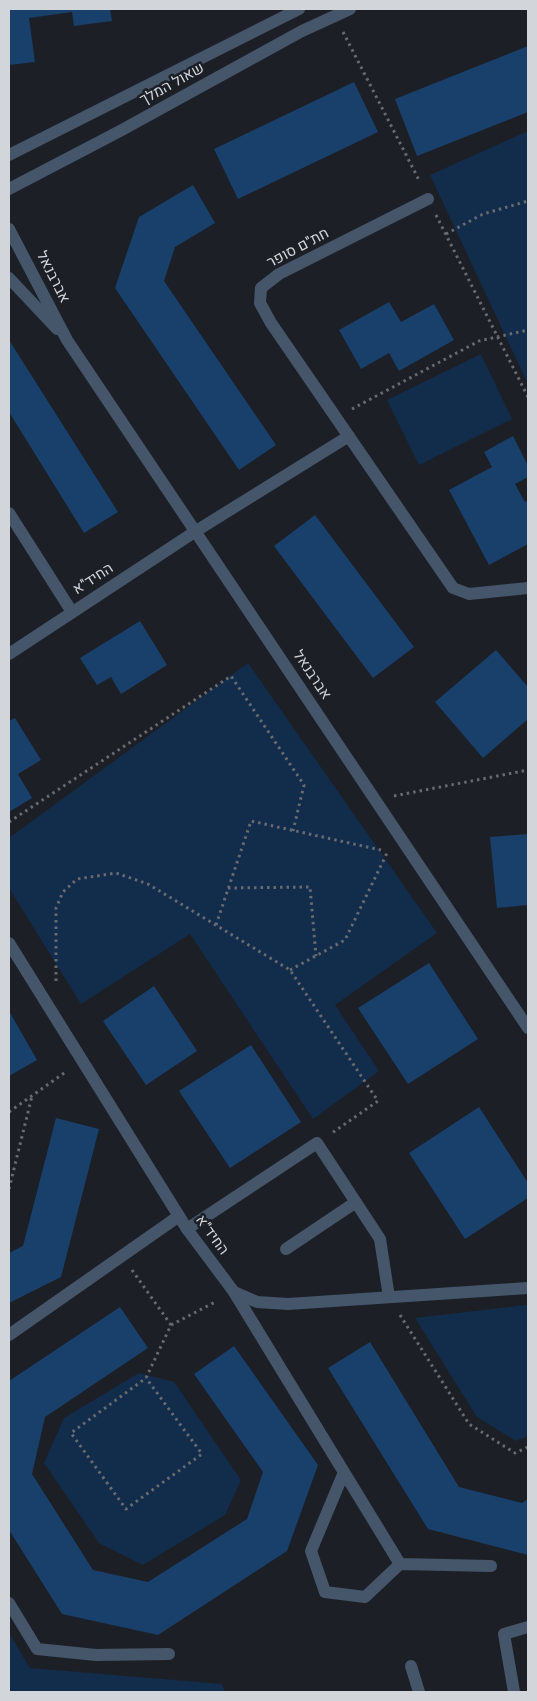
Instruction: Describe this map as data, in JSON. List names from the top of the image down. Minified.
{"streets":{"street":["שאול המלך","חת\"ם סופר","אברבנאל","החיד\"א"]},"crossings":[["אברבנאל","החיד\"א"]]}
